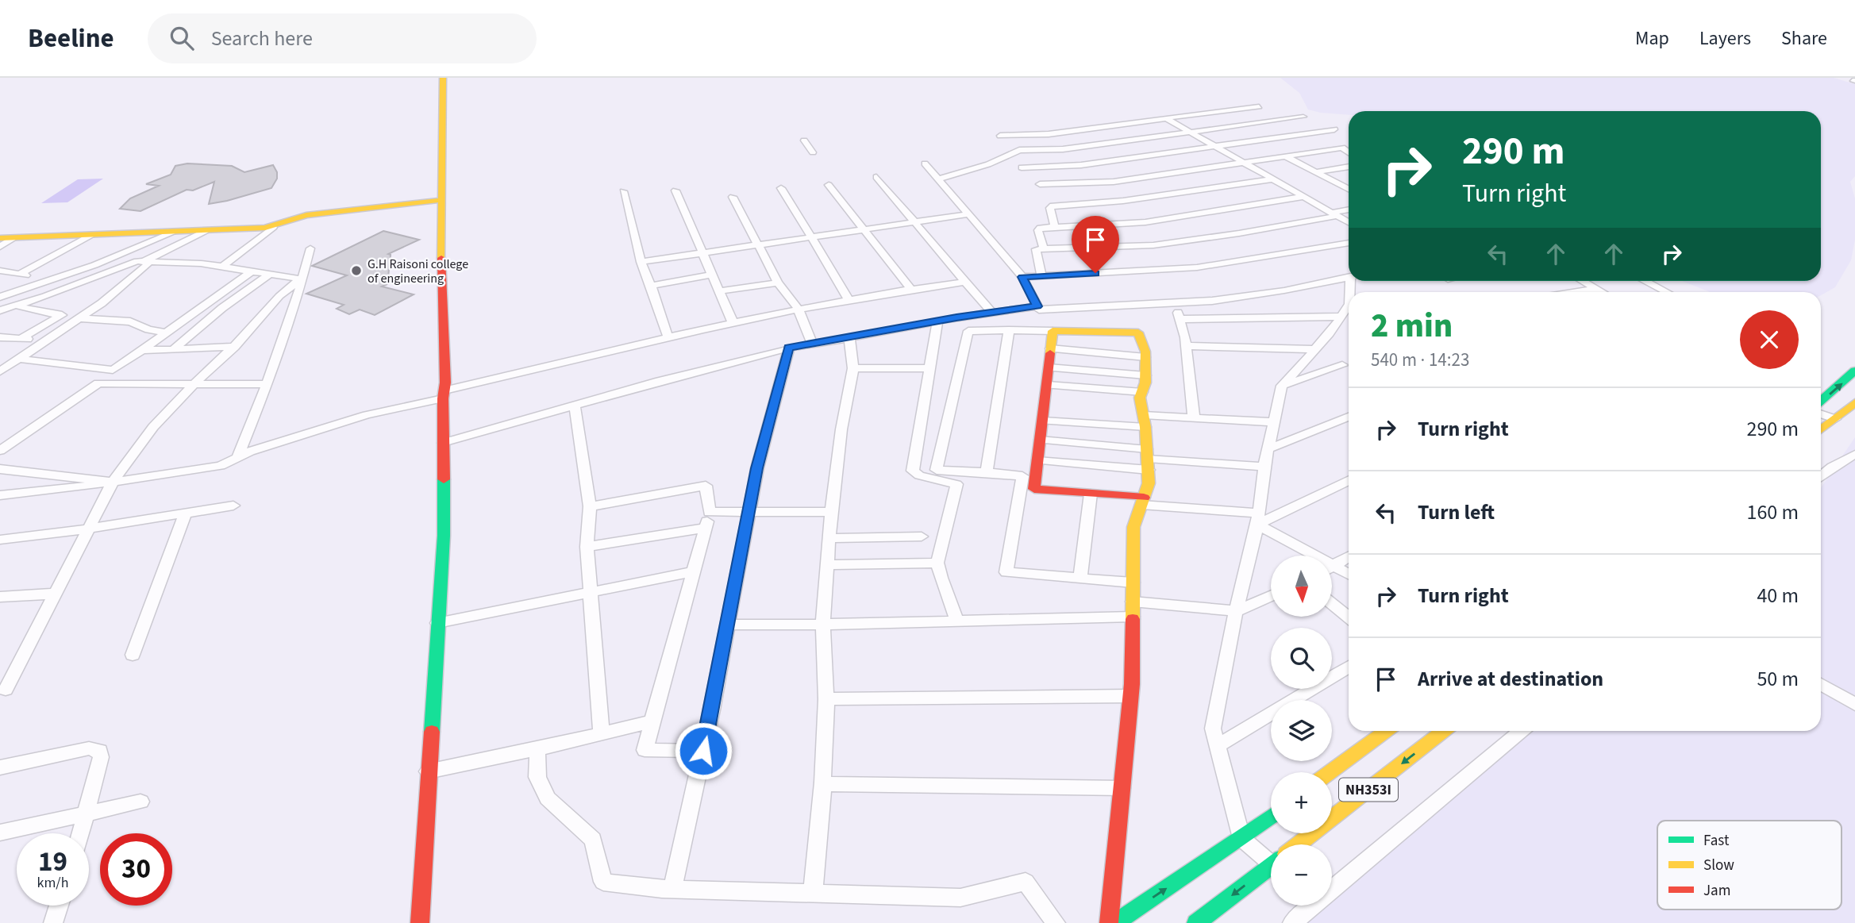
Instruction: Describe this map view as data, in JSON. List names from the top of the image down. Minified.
{"streets":{"main road":["NH353I"]},"places":["G.H Raisoni college of engineering"],"legend":["Fast","Slow","Jam"],"north":"bottom","page":{"header":"Beeline","search":"Search here","nav":["Map","Layers","Share"],"turn":["290 m","Turn right"],"heading":["2 min","540 m · 14:23"],"list":[{"name":"Turn right","value":"290 m"},{"name":"Turn left","value":"160 m"},{"name":"Turn right","value":"40 m"},{"name":"Arrive at destination","value":"50 m"}],"map_buttons":["+","−"],"speed":"19 km/h","limit":"30"}}
